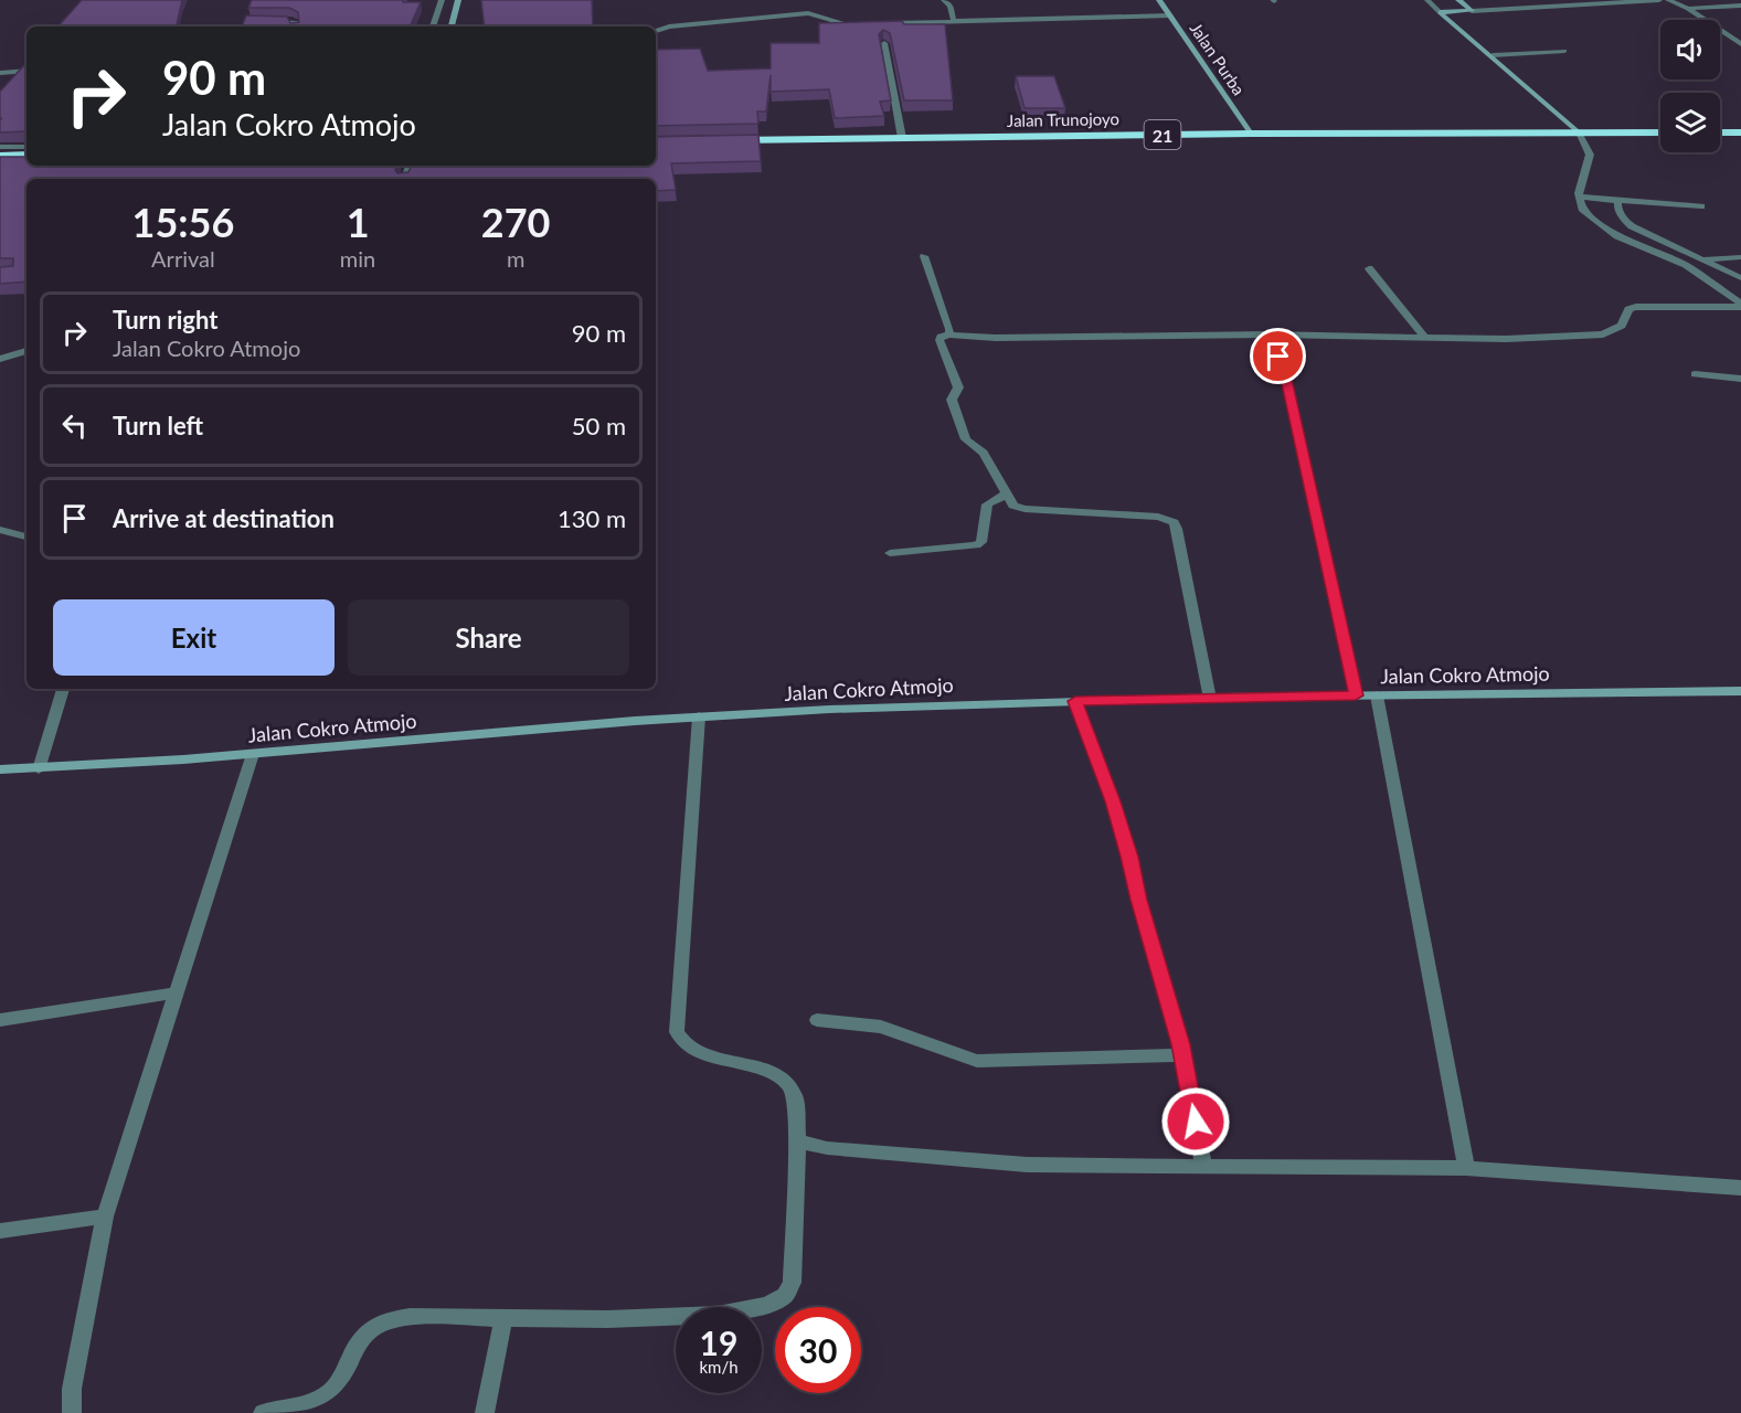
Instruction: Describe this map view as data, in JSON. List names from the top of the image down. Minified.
{"streets":{"highway":["Jalan Trunojoyo","21"],"street":["Jalan Purba","Jalan Cokro Atmojo"]},"crossings":[["Jalan Purba","Jalan Trunojoyo"]],"page":{"turn":["90 m","Jalan Cokro Atmojo"],"eta":["15:56","Arrival","1","min","270","m"],"list":[{"name":"Turn right","note":"Jalan Cokro Atmojo","value":"90 m"},{"name":"Turn left","value":"50 m"},{"name":"Arrive at destination","value":"130 m"}],"buttons":["Exit","Share"],"speed":"19 km/h","limit":"30"}}
